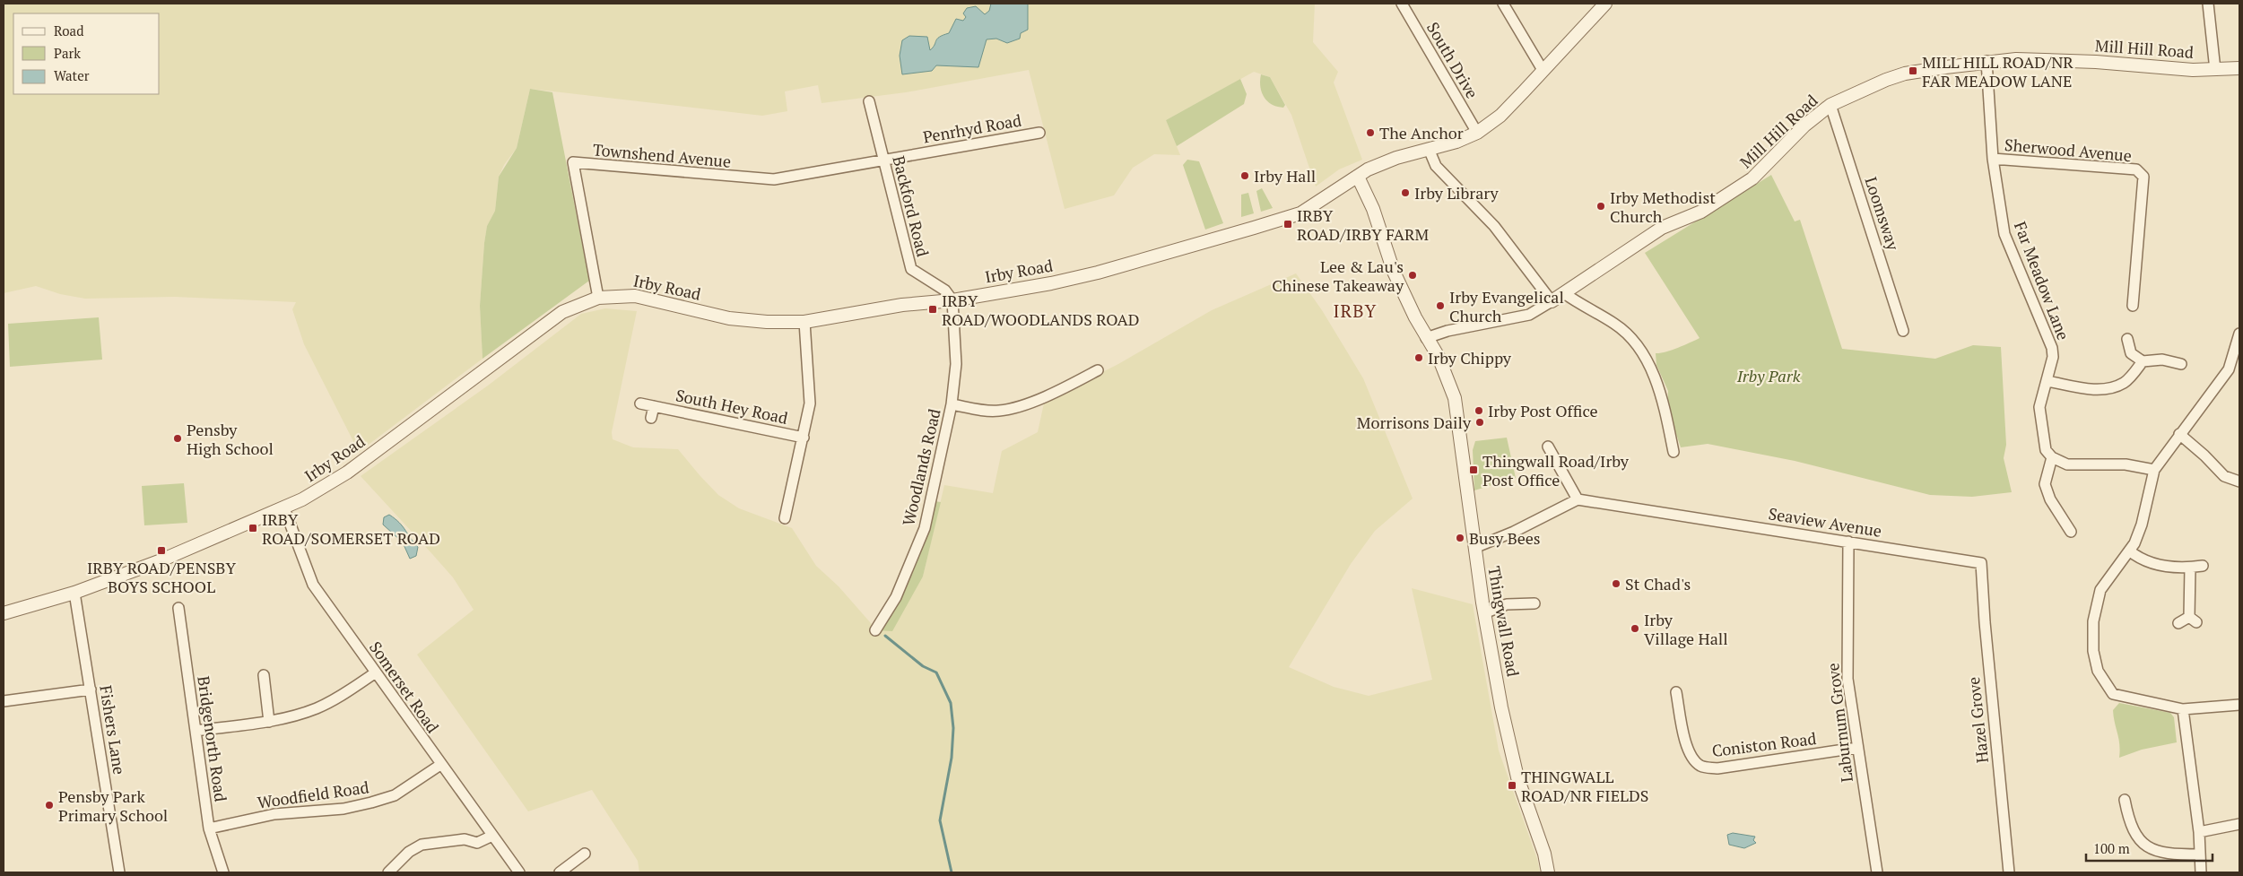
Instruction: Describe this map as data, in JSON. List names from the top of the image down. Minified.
{"streets":{"street":["Mill Hill Road","South Drive","Penrhyd Road","Sherwood Avenue","Townshend Avenue","Backford Road","Loomsway","Irby Road","Far Meadow Lane","South Hey Road","Woodlands Road","Seaview Avenue","Thingwall Road","Somerset Road","Hazel Grove","Laburnum Grove","Fishers Lane","Bridgenorth Road","Coniston Road","Woodfield Road"]},"crossings":[["Mill Hill Road","Loomsway"],["Mill Hill Road","Far Meadow Lane"],["Mill Hill Road","Thingwall Road"],["South Drive","Irby Road"],["Penrhyd Road","Townshend Avenue"],["Penrhyd Road","Backford Road"],["Sherwood Avenue","Far Meadow Lane"],["Townshend Avenue","Backford Road"],["Townshend Avenue","Irby Road"],["Backford Road","Irby Road"],["Backford Road","Woodlands Road"],["Irby Road","Woodlands Road"],["Irby Road","Thingwall Road"],["Irby Road","Somerset Road"],["Irby Road","Fishers Lane"],["Seaview Avenue","Hazel Grove"],["Seaview Avenue","Laburnum Grove"],["Somerset Road","Woodfield Road"],["Laburnum Grove","Coniston Road"],["Bridgenorth Road","Woodfield Road"]],"districts":["IRBY"],"parks":["Irby Park"],"places":{"transit":["MILL HILL ROAD/NR FAR MEADOW LANE","IRBY ROAD/IRBY FARM","IRBY ROAD/WOODLANDS ROAD","Thingwall Road/Irby Post Office","IRBY ROAD/SOMERSET ROAD","IRBY ROAD/PENSBY BOYS SCHOOL","THINGWALL ROAD/NR FIELDS"],"other":["The Anchor","Irby Hall","Irby Library","Irby Methodist Church","Lee & Lau's Chinese Takeaway","Irby Evangelical Church","Irby Chippy","Irby Post Office","Morrisons Daily","Pensby High School","Busy Bees","St Chad's","Irby Village Hall","Pensby Park Primary School"]},"legend":["Road","Park","Water"],"scale_bar":"100 m"}
